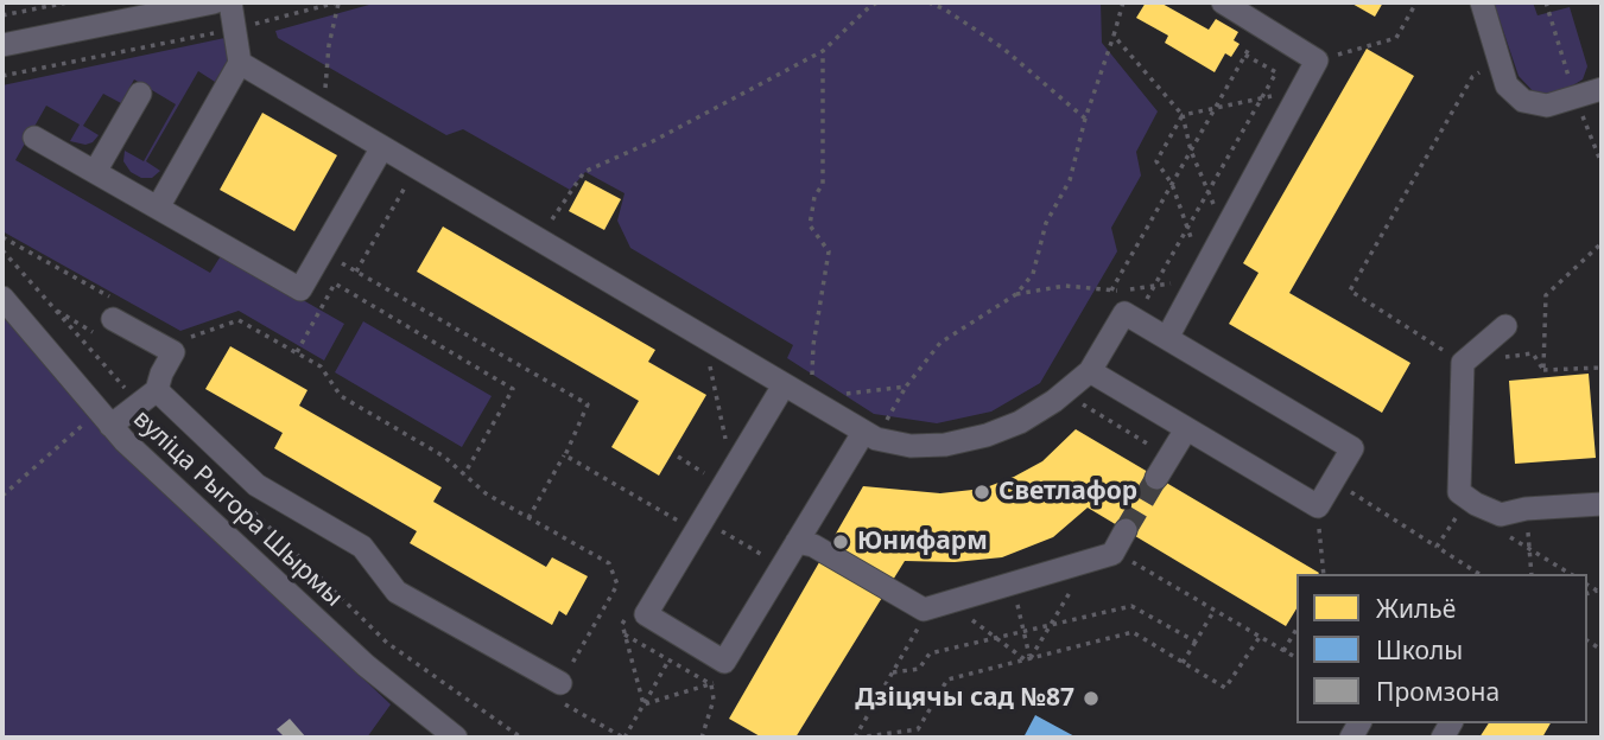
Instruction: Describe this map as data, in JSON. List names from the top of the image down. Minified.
{"streets":{"street":["вуліца Рыгора Шырмы"]},"places":["Светлафор","Юнифарм","Дзіцячы сад №87"],"legend":["Жильё","Школы","Промзона"]}
